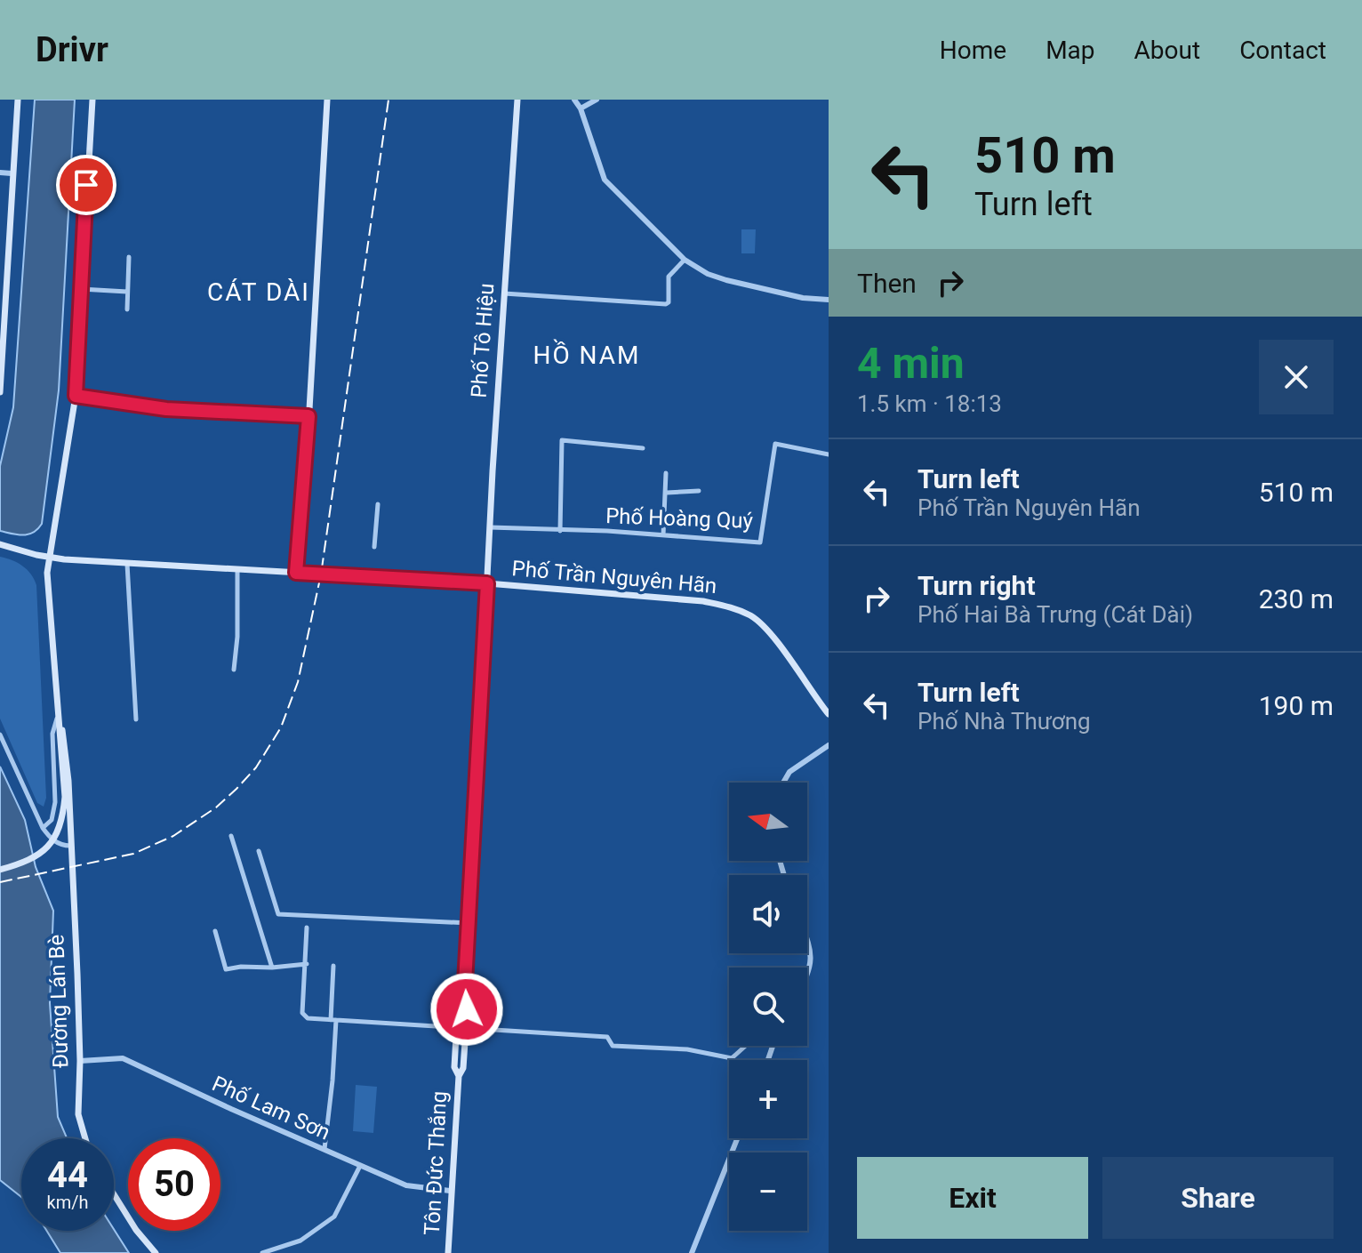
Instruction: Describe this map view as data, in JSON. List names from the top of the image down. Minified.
{"streets":{"main road":["Phố Tô Hiệu","Phố Trần Nguyên Hãn","Đường Lán Bè","Tôn Đức Thắng"],"street":["Phố Hoàng Quý","Phố Lam Sơn"]},"crossings":[["Phố Tô Hiệu","Phố Hoàng Quý"],["Phố Tô Hiệu","Phố Trần Nguyên Hãn"],["Phố Tô Hiệu","Tôn Đức Thắng"],["Phố Trần Nguyên Hãn","Tôn Đức Thắng"],["Đường Lán Bè","Phố Lam Sơn"],["Phố Lam Sơn","Tôn Đức Thắng"]],"districts":["CÁT DÀI","HỒ NAM"],"north":"left","page":{"header":"Drivr","nav":["Home","Map","About","Contact"],"turn":["510 m","Turn left"],"then":"Then","heading":["4 min","1.5 km · 18:13"],"list":[{"name":"Turn left","note":"Phố Trần Nguyên Hãn","value":"510 m"},{"name":"Turn right","note":"Phố Hai Bà Trưng (Cát Dài)","value":"230 m"},{"name":"Turn left","note":"Phố Nhà Thương","value":"190 m"}],"map_buttons":["+","−"],"speed":"44 km/h","limit":"50","buttons":["Exit","Share"]}}
